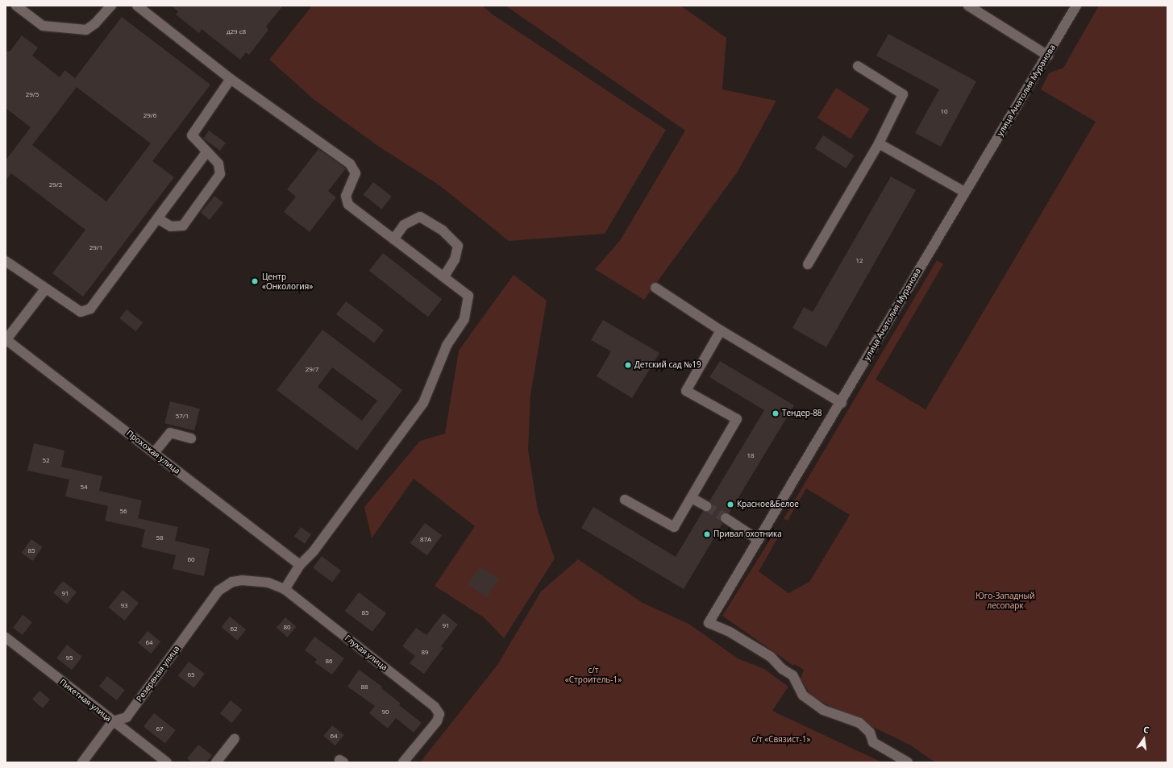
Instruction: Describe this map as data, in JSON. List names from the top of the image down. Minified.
{"streets":{"street":["улица Анатолия Муранова","Прохожая улица","Глухая улица","Резервная улица","Пикетная улица"]},"crossings":[["Глухая улица","Резервная улица"],["Резервная улица","Пикетная улица"]],"parks":["Юго-Западный лесопарк","с/т «Строитель-1»","с/т «Связист-1»"],"places":["Центр «Онкология»","Детский сад №19","Тендер-88","Красное&Белое","Привал охотника"],"house_numbers":["д29 с8","29/5","10","29/6","29/2","29/1","12","29/7","57/1","18","52","54","56","58","87А","85","60","91","93","85","91","80","62","64","89","95","86","65","88","90","67","64"],"north":"top"}
